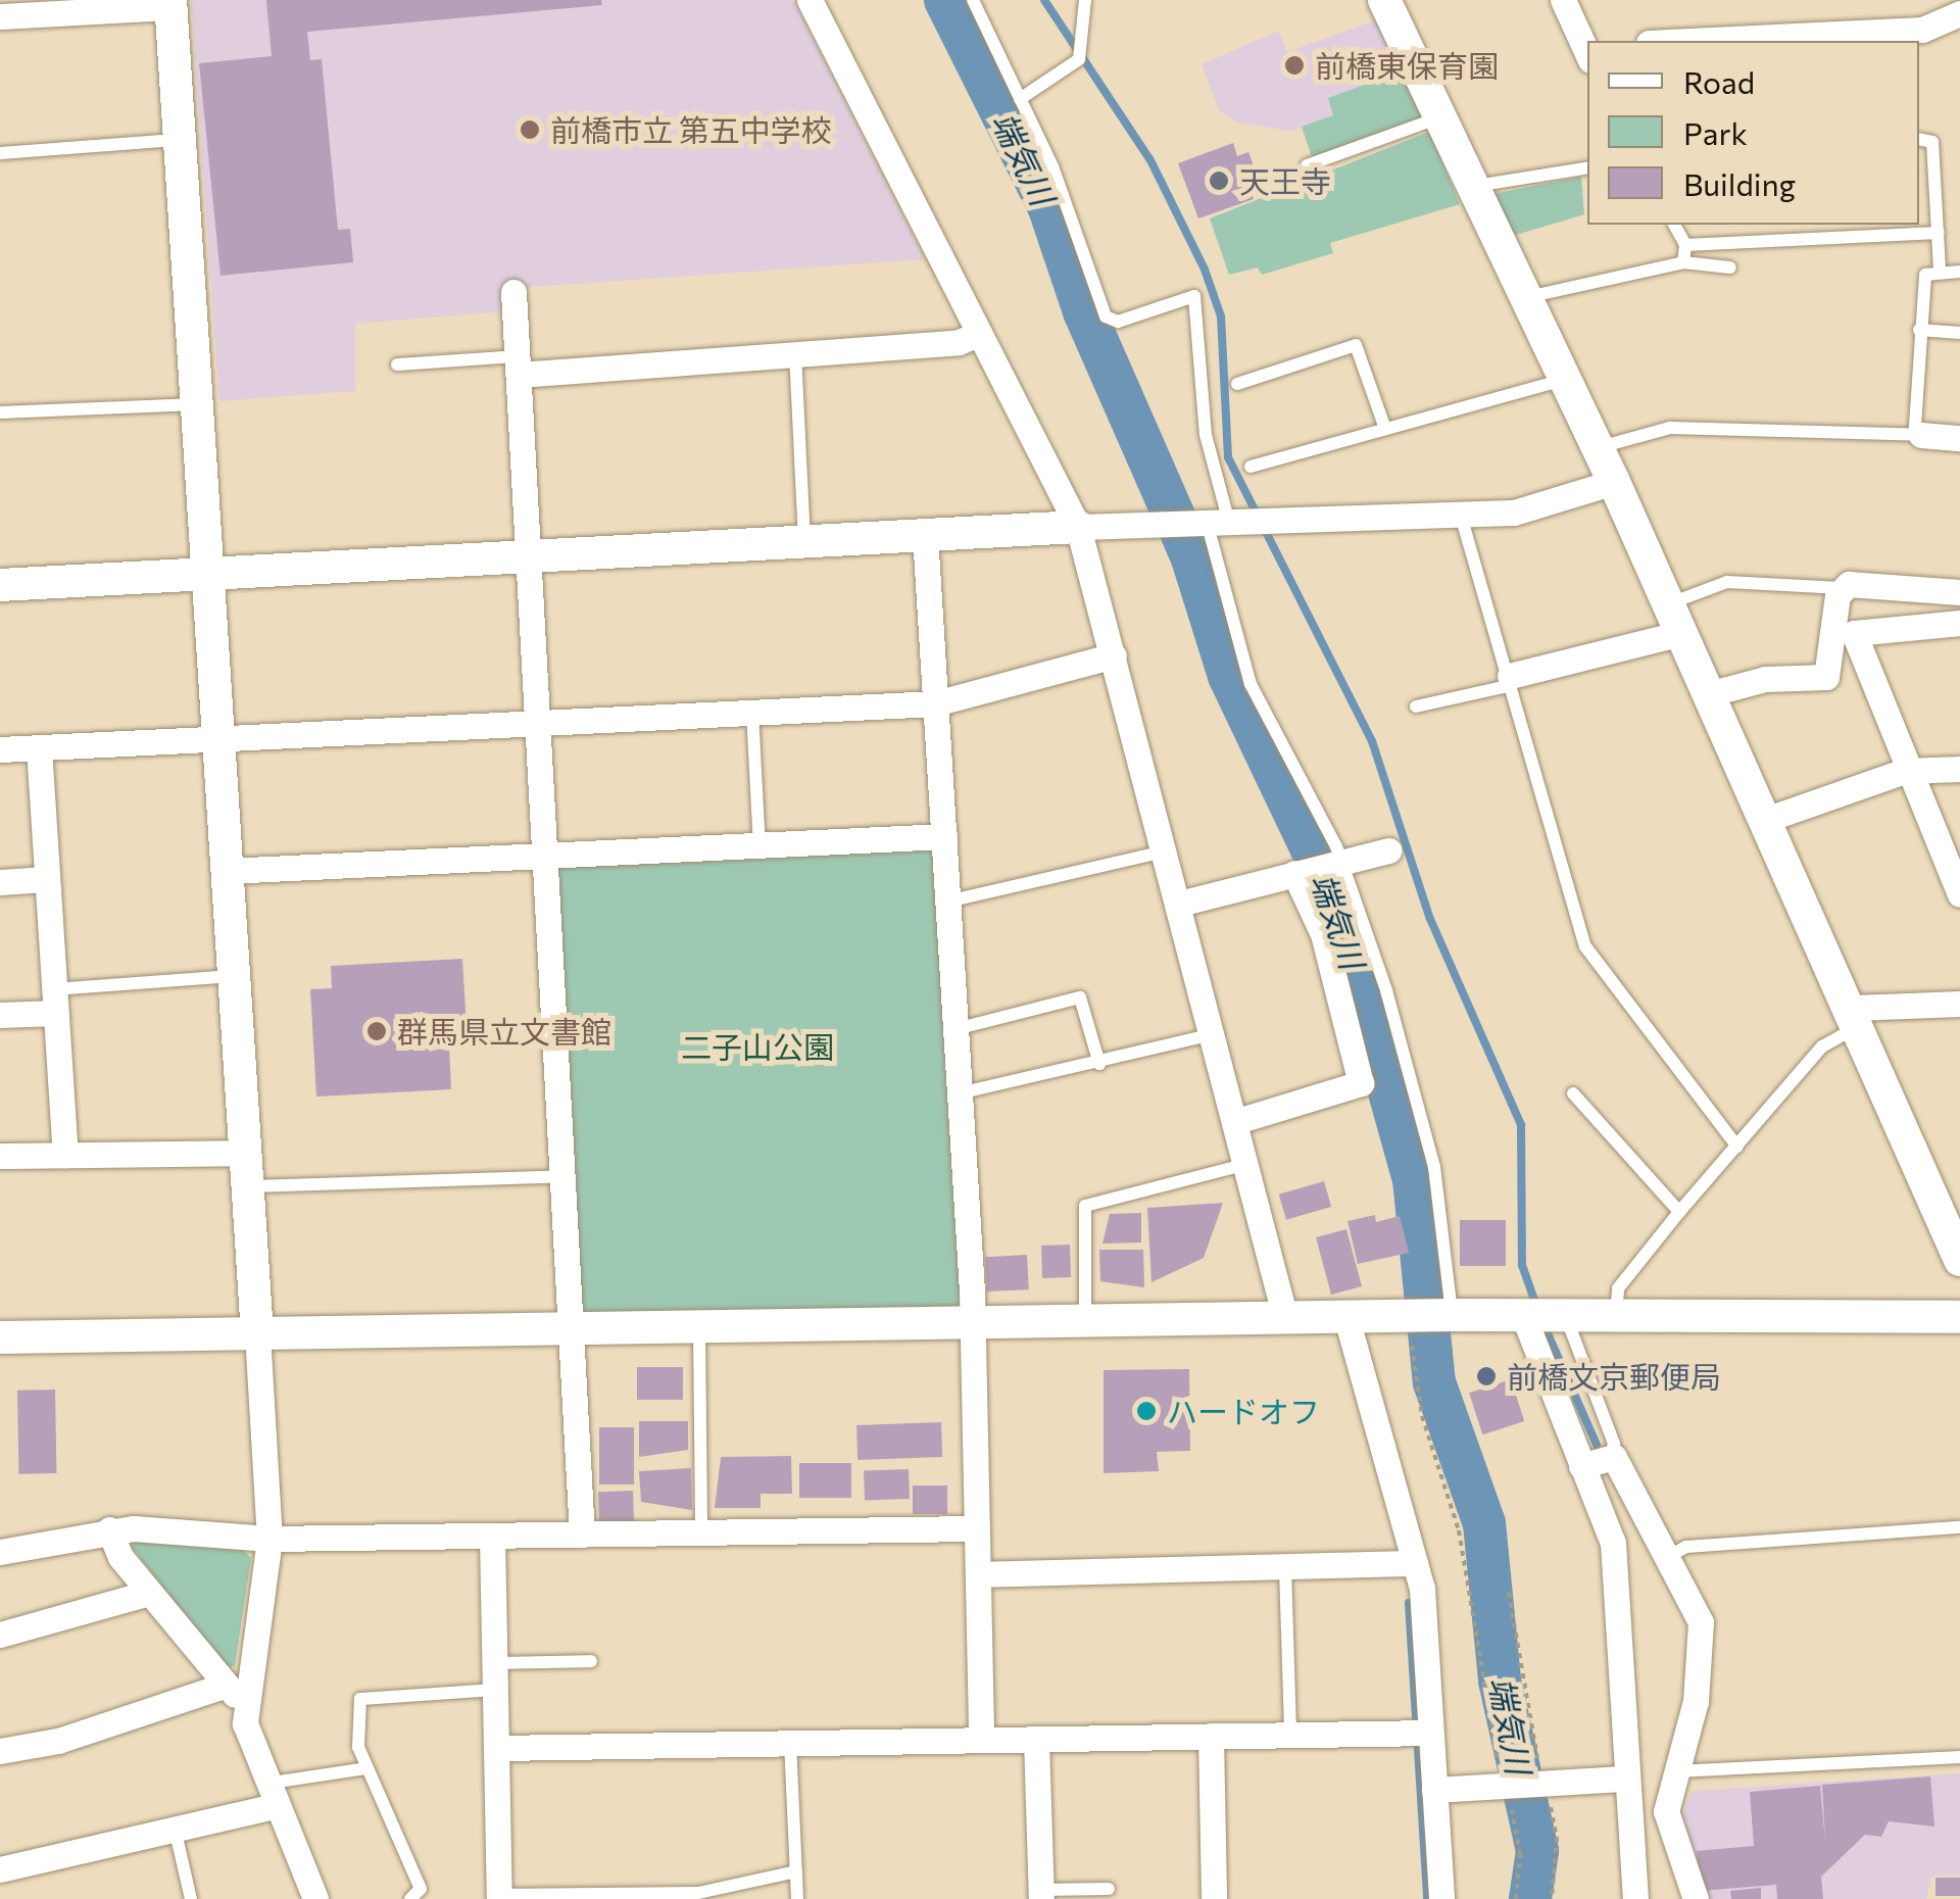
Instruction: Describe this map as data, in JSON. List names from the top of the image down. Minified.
{"water":["端気川"],"parks":["二子山公園"],"places":["前橋東保育園","前橋市立 第五中学校","天王寺","群馬県立文書館","前橋文京郵便局","ハードオフ"],"legend":["Road","Park","Building"]}
